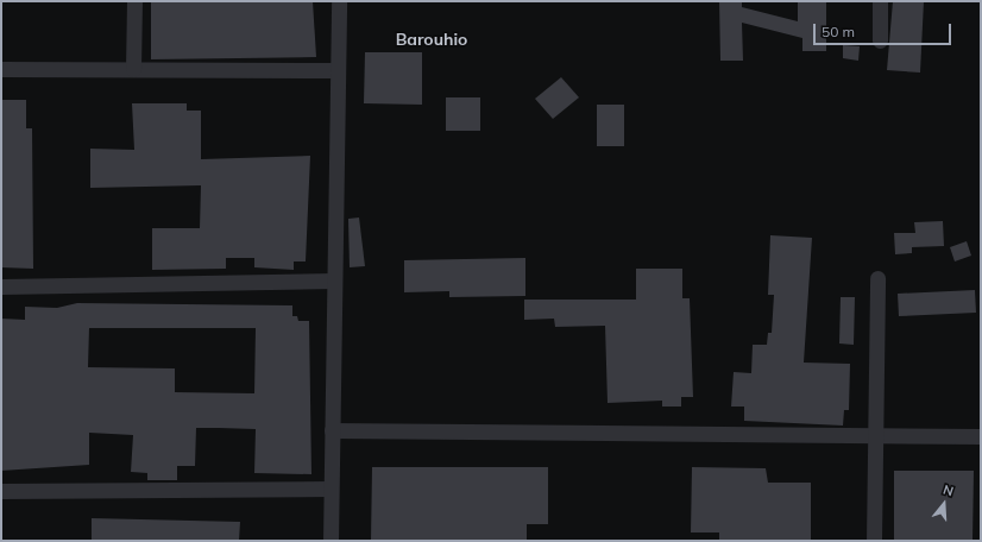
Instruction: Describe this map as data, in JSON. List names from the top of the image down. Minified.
{"districts":["Barouhio"],"scale_bar":"50 m","north":"top"}
